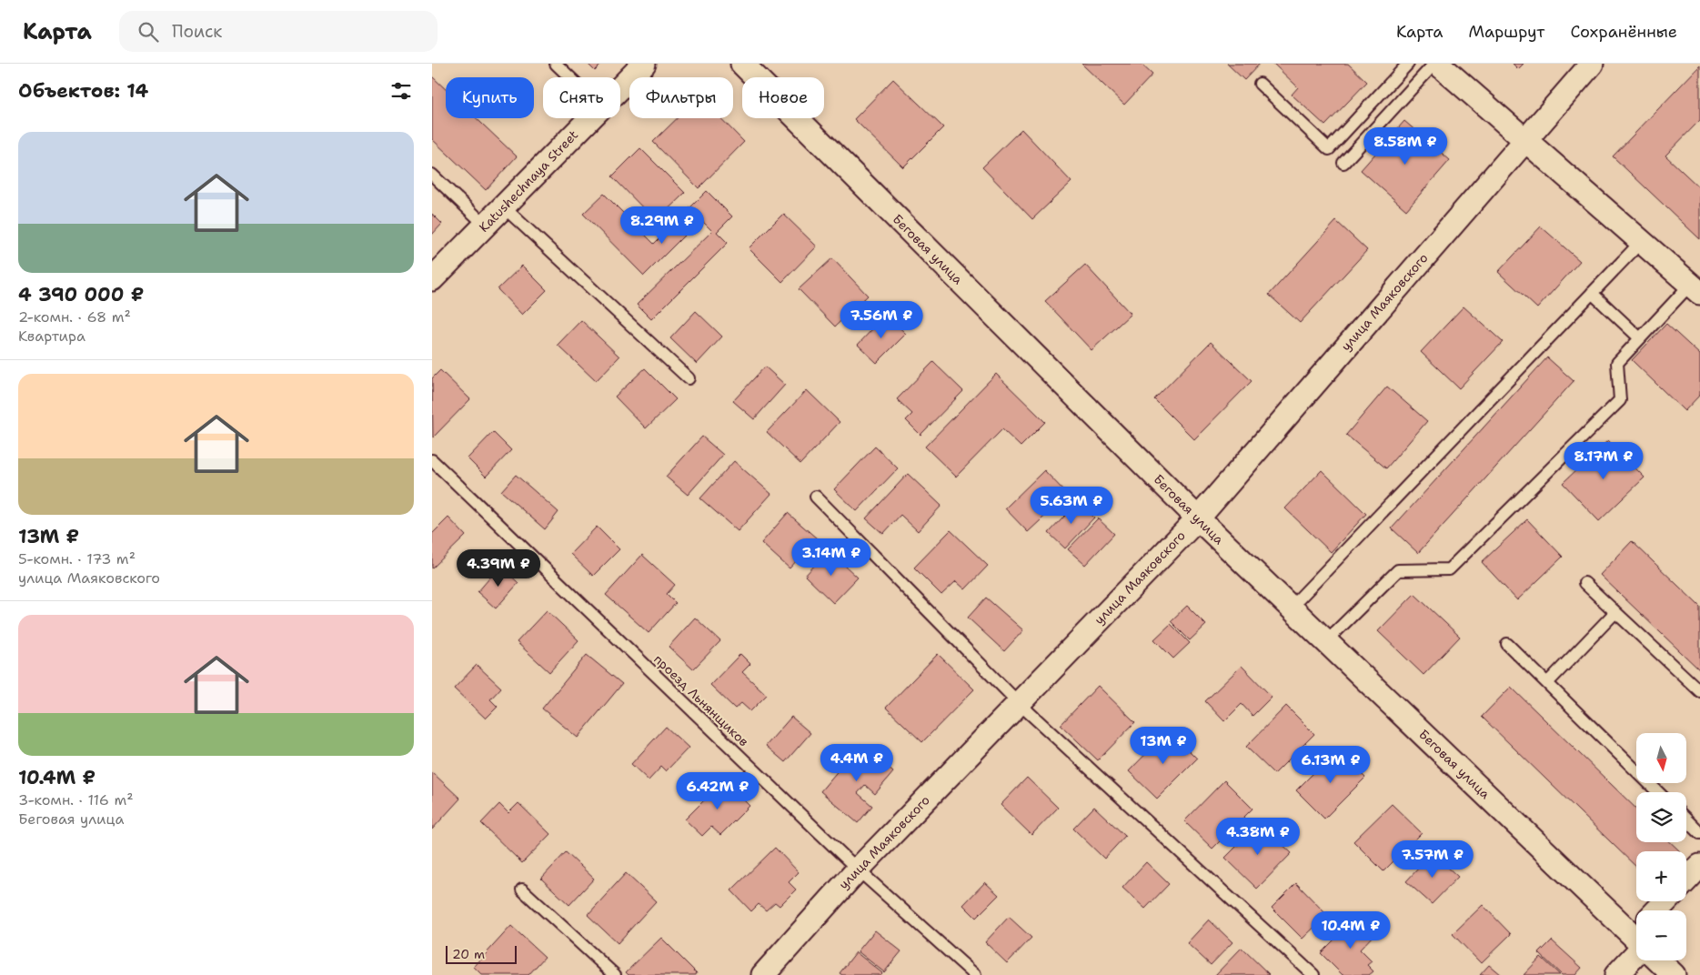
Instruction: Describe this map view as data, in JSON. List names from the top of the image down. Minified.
{"streets":{"street":["Katushechnaya Street","Беговая улица","улица Маяковского"],"lane":["проезд Льнянщиков"]},"crossings":[["Беговая улица","улица Маяковского"],["улица Маяковского","проезд Льнянщиков"]],"scale_bar":"20 m","north":"bottom","page":{"header":"Карта","search":"Поиск","nav":["Карта","Маршрут","Сохранённые"],"heading":"Объектов: 14","chip":["Купить","Снять","Фильтры","Новое"],"list":[{"name":"4 390 000 ₽","note":"2-комн. · 68 m² · Квартира"},{"name":"13M ₽","note":"5-комн. · 173 m² · улица Маяковского"},{"name":"10.4M ₽","note":"3-комн. · 116 m² · Беговая улица"}],"price":["8.58M ₽","8.29M ₽","7.56M ₽","8.17M ₽","5.63M ₽","3.14M ₽","4.39M ₽","13M ₽","4.4M ₽","6.13M ₽","6.42M ₽","4.38M ₽","7.57M ₽","10.4M ₽"],"map_buttons":["+","−"],"scale":"20 m"}}
